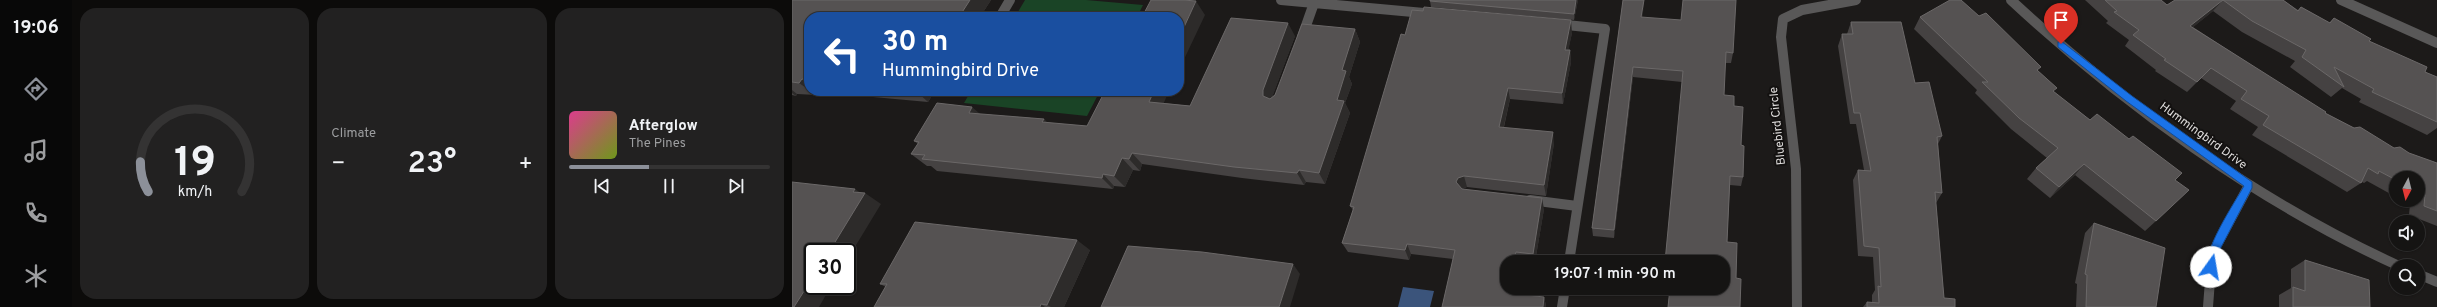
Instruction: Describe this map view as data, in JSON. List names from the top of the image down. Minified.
{"streets":{"street":["Bluebird Circle","Hummingbird Drive"]},"north":"bottom","page":{"tabs":"19:06","tile":"Climate","turn":["30 m","Hummingbird Drive"],"song":["Afterglow","The Pines"],"heat":["−","23°","+"],"limit":"30","trip":"19:07 · 1 min · 90 m","gauge":["19","km/h"]}}
